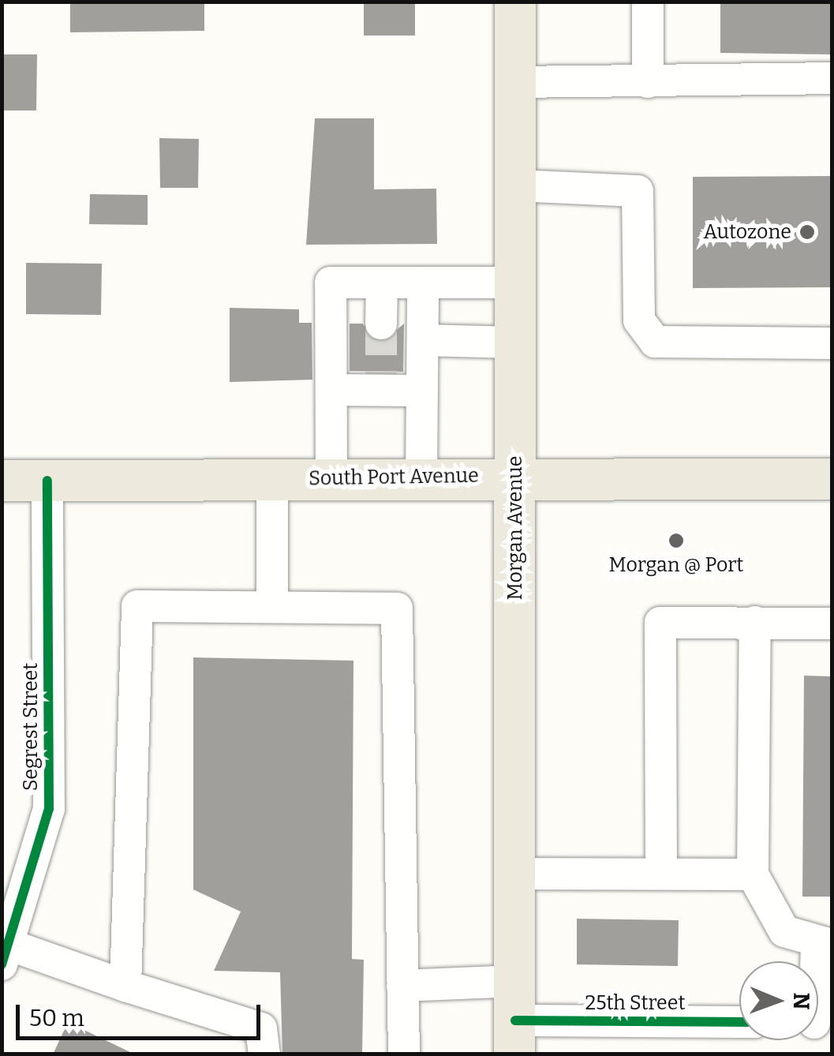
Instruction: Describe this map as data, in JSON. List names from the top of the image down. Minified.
{"streets":{"main road":["South Port Avenue","Morgan Avenue"],"street":["Segrest Street","25th Street"]},"crossings":[["South Port Avenue","Morgan Avenue"],["South Port Avenue","Segrest Street"],["Morgan Avenue","25th Street"]],"places":["Autozone","Morgan @ Port"],"scale_bar":"50 m","north":"right"}
